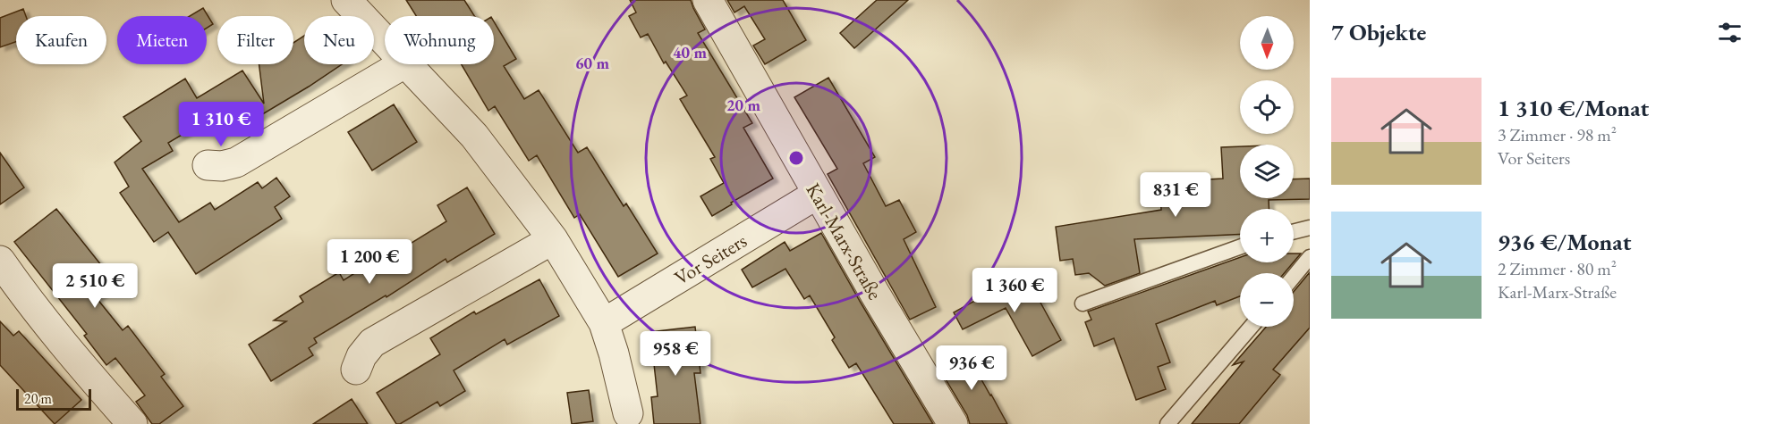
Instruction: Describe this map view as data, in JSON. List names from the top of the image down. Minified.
{"streets":{"street":["Karl-Marx-Straße","Vor Seiters"]},"crossings":[["Karl-Marx-Straße","Vor Seiters"]],"scale_bar":"20 m","north":"bottom","page":{"heading":"7 Objekte","map_buttons":["+","−"],"chip":["Kaufen","Mieten","Filter","Neu","Wohnung"],"list":[{"name":"1 310 €/Monat","note":"3 Zimmer · 98 m² · Vor Seiters"},{"name":"936 €/Monat","note":"2 Zimmer · 80 m² · Karl-Marx-Straße"}],"price":["1 310 €","831 €","1 200 €","2 510 €","1 360 €","958 €","936 €"],"scale":"20 m"},"rings":["40 m","60 m","20 m"]}
